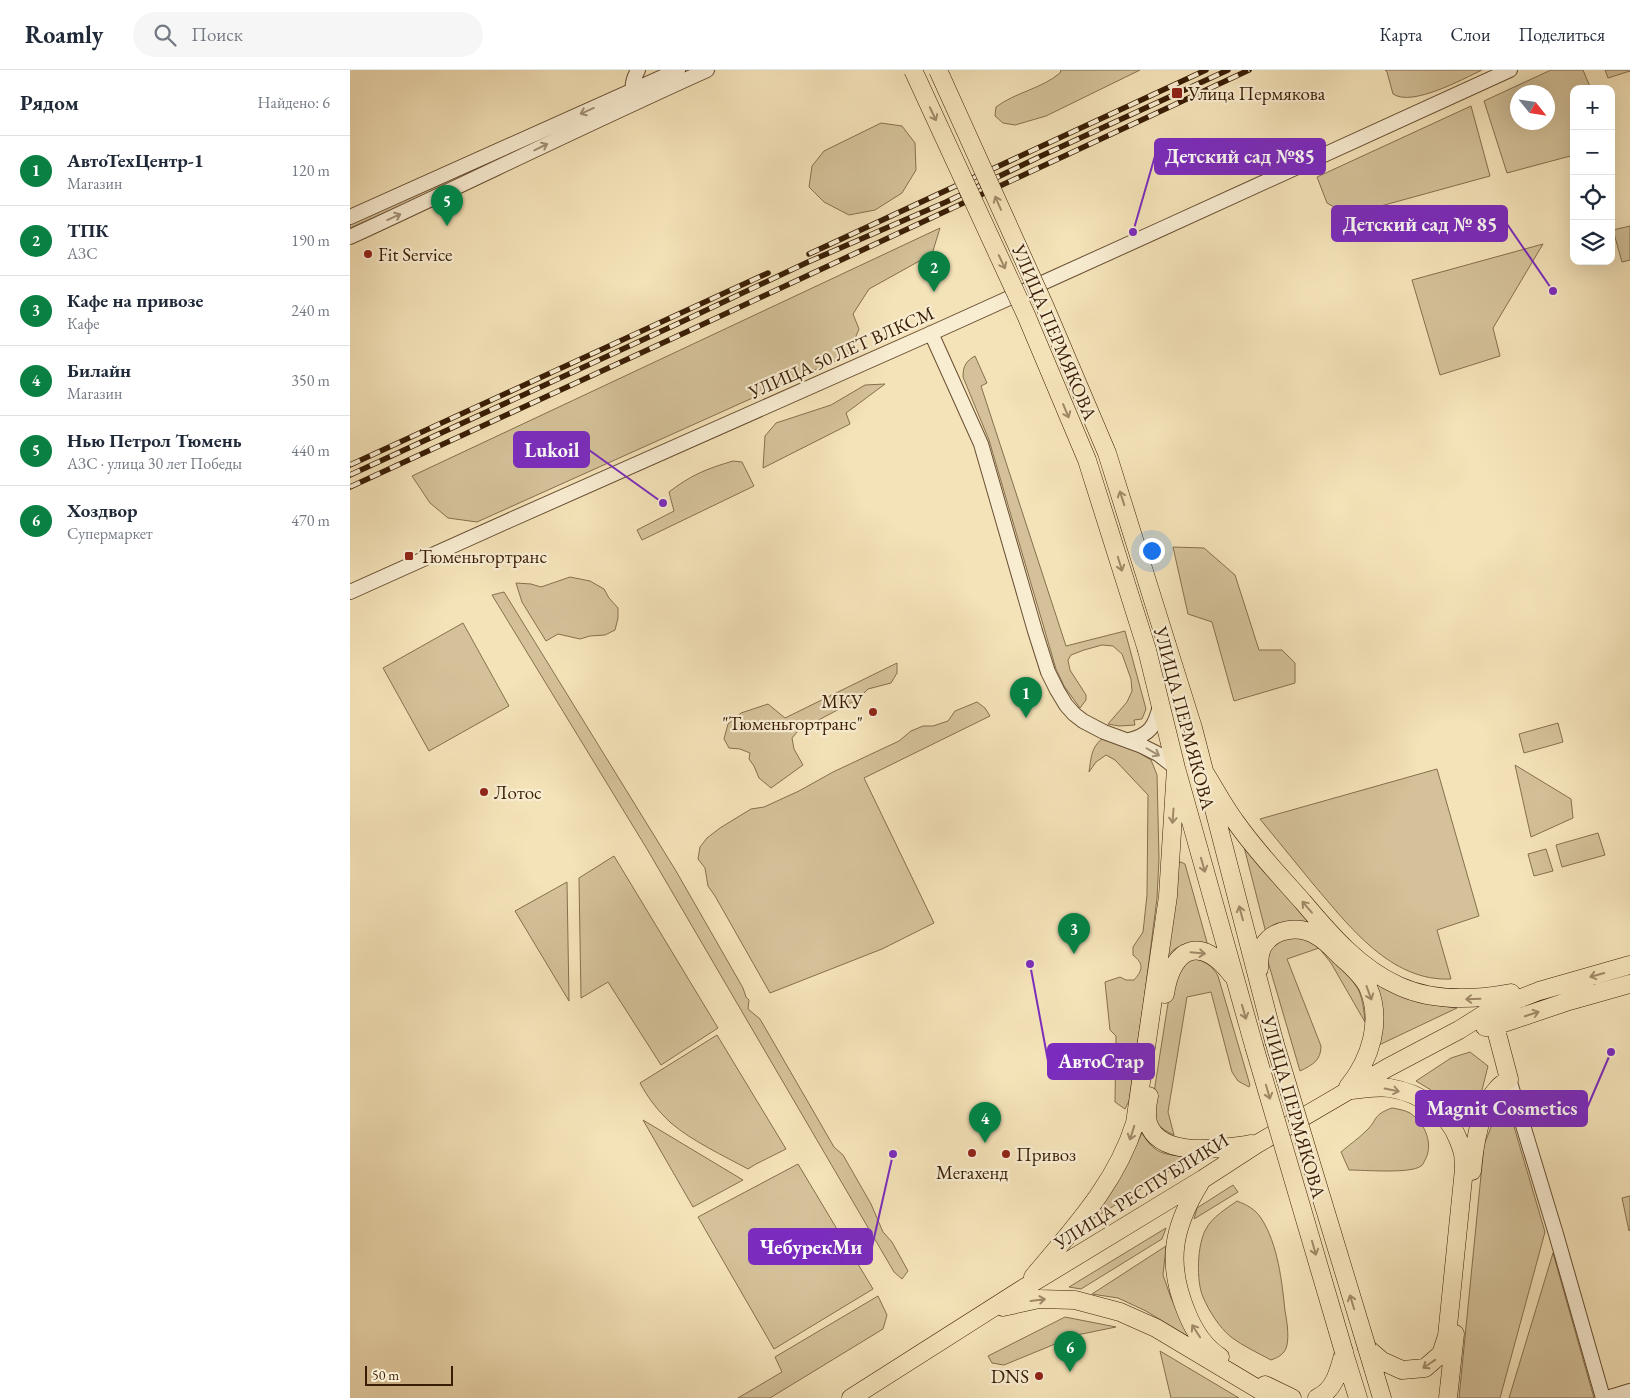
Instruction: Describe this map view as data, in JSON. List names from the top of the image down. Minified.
{"streets":{"main road":["УЛИЦА ПЕРМЯКОВА","УЛИЦА РЕСПУБЛИКИ"],"street":["УЛИЦА 50 ЛЕТ ВЛКСМ"]},"places":{"transit":["Улица Пермякова","Тюменьгортранс"],"other":["Детский сад №85","Fit Service","Детский сад № 85","Lukoil","МКУ \"Тюменьгортранс\"","Лотос","АвтоСтар","Magnit Cosmetics","Мегахенд","ЧебурекМи","Привоз","DNS"]},"scale_bar":"50 m","north":"bottom right","page":{"header":"Roamly","search":"Поиск","nav":["Карта","Слои","Поделиться"],"heading":["Рядом","Найдено: 6"],"map_buttons":["+","−"],"list":[{"mark":"1","name":"АвтоТехЦентр-1","note":"Магазин","value":"120 m"},{"mark":"2","name":"ТПК","note":"АЗС","value":"190 m"},{"mark":"3","name":"Кафе на привозе","note":"Кафе","value":"240 m"},{"mark":"4","name":"Билайн","note":"Магазин","value":"350 m"},{"mark":"5","name":"Нью Петрол Тюмень","note":"АЗС · улица 30 лет Победы","value":"440 m"},{"mark":"6","name":"Хоздвор","note":"Супермаркет","value":"470 m"}],"pins":["5","2","1","3","4","6"],"scale":"50 m"}}
